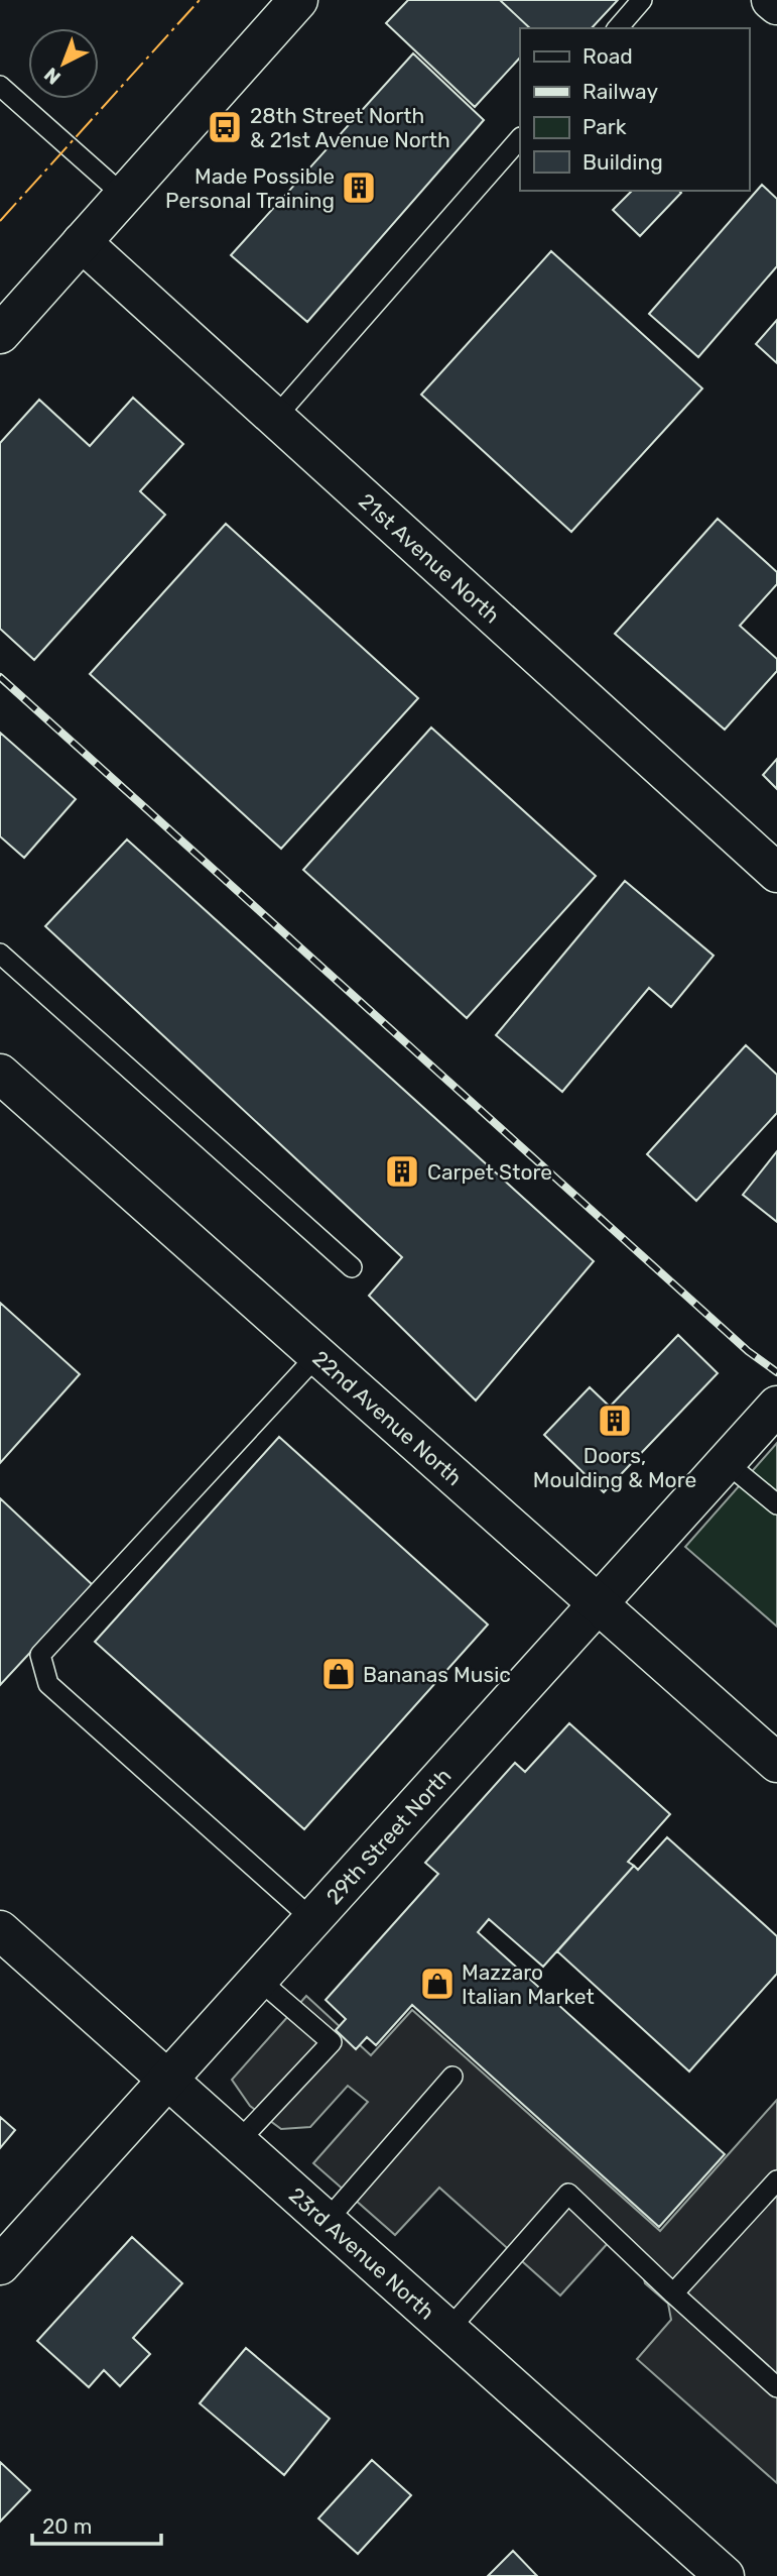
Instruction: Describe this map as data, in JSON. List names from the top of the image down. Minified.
{"streets":{"street":["21st Avenue North","22nd Avenue North","29th Street North","23rd Avenue North"]},"crossings":[["22nd Avenue North","29th Street North"],["29th Street North","23rd Avenue North"]],"places":{"bus stop":["28th Street North & 21st Avenue North"],"building":["Made Possible Personal Training","Carpet Store","Doors, Moulding & More"],"shop":["Bananas Music","Mazzaro Italian Market"]},"legend":["Road","Railway","Park","Building"],"scale_bar":"20 m","north":"bottom left"}
